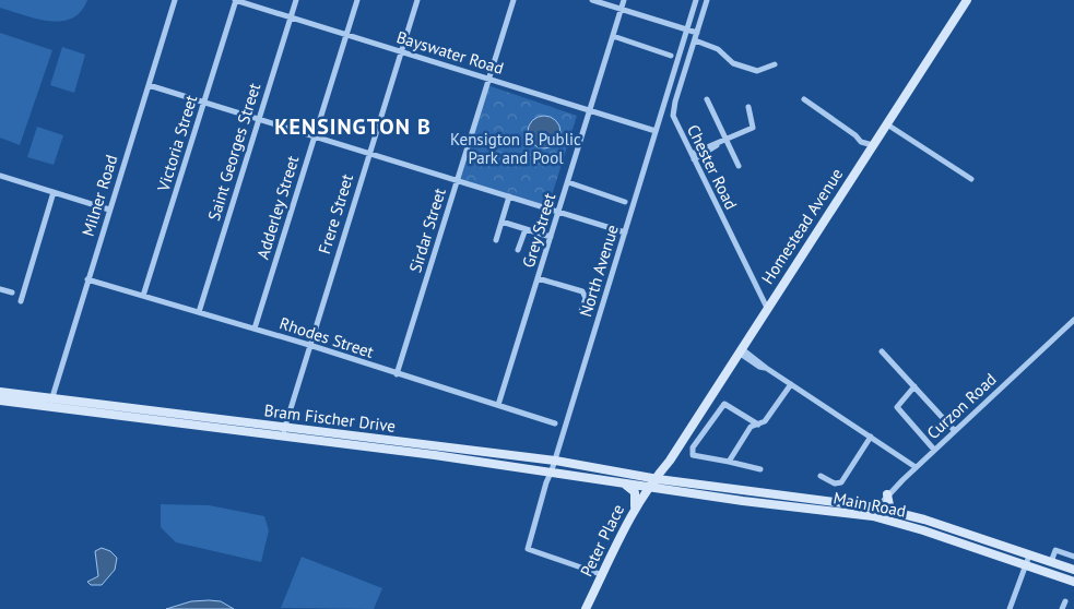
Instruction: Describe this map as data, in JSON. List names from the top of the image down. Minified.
{"streets":{"main road":["Homestead Avenue","Bram Fischer Drive","Main Road","Peter Place"],"street":["Bayswater Road","Victoria Street","Saint Georges Street","Chester Road","Milner Road","Adderley Street","Frere Street","Sirdar Street","Grey Street","North Avenue","Rhodes Street","Curzon Road"]},"crossings":[["Bayswater Road","Victoria Street"],["Bayswater Road","Saint Georges Street"],["Bayswater Road","Adderley Street"],["Bayswater Road","Frere Street"],["Bayswater Road","Sirdar Street"],["Bayswater Road","Grey Street"],["Bayswater Road","North Avenue"],["Victoria Street","Rhodes Street"],["Saint Georges Street","Rhodes Street"],["Chester Road","Homestead Avenue"],["Milner Road","Rhodes Street"],["Milner Road","Bram Fischer Drive"],["Adderley Street","Rhodes Street"],["Frere Street","Rhodes Street"],["Frere Street","Bram Fischer Drive"],["Homestead Avenue","Bram Fischer Drive"],["Homestead Avenue","Main Road"],["Homestead Avenue","Peter Place"],["Sirdar Street","Rhodes Street"],["Grey Street","Rhodes Street"],["North Avenue","Bram Fischer Drive"],["North Avenue","Peter Place"],["Curzon Road","Main Road"],["Bram Fischer Drive","Main Road"],["Bram Fischer Drive","Peter Place"],["Main Road","Peter Place"]],"districts":["KENSINGTON B"],"parks":["Kensigton B Public Park and Pool"]}
